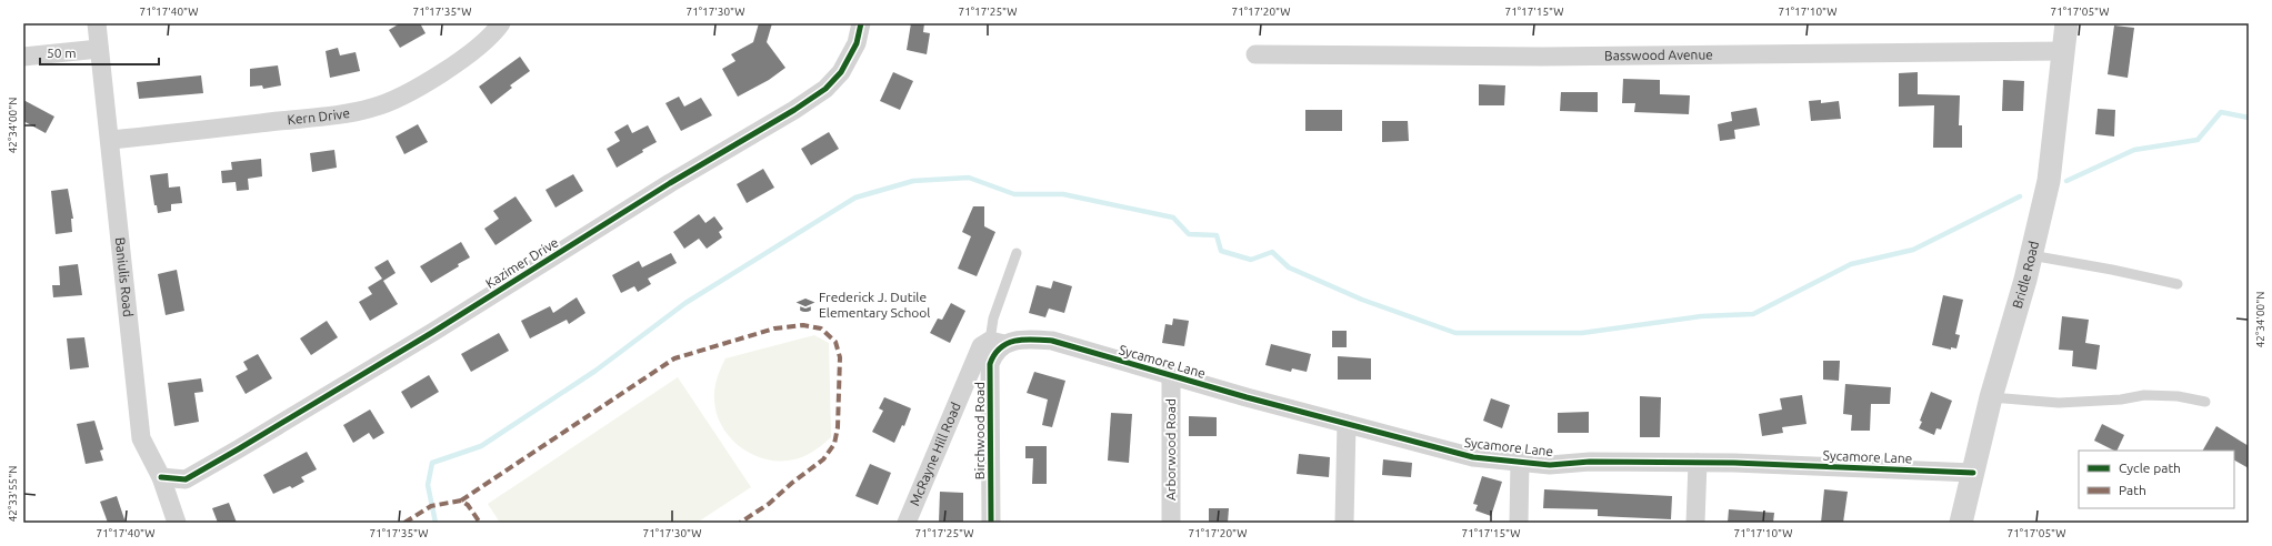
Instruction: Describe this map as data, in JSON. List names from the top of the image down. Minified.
{"streets":{"street":["Basswood Avenue","Kern Drive","Kazimer Drive","Bridle Road","Baniulis Road","Sycamore Lane","Birchwood Road","Arborwood Road","McRayne Hill Road"]},"crossings":[["Basswood Avenue","Bridle Road"],["Kern Drive","Baniulis Road"],["Kazimer Drive","Baniulis Road"],["Bridle Road","Sycamore Lane"],["Sycamore Lane","Birchwood Road"],["Sycamore Lane","Arborwood Road"],["Sycamore Lane","McRayne Hill Road"],["Birchwood Road","McRayne Hill Road"]],"places":{"school or university":["Frederick J. Dutile Elementary School"]},"legend":["Cycle path","Path"],"scale_bar":"50 m","coordinates":["71°17'40\"W","71°17'35\"W","71°17'30\"W","71°17'25\"W","71°17'20\"W","71°17'15\"W","71°17'10\"W","71°17'05\"W","42°34'00\"N","42°33'55\"N"]}
